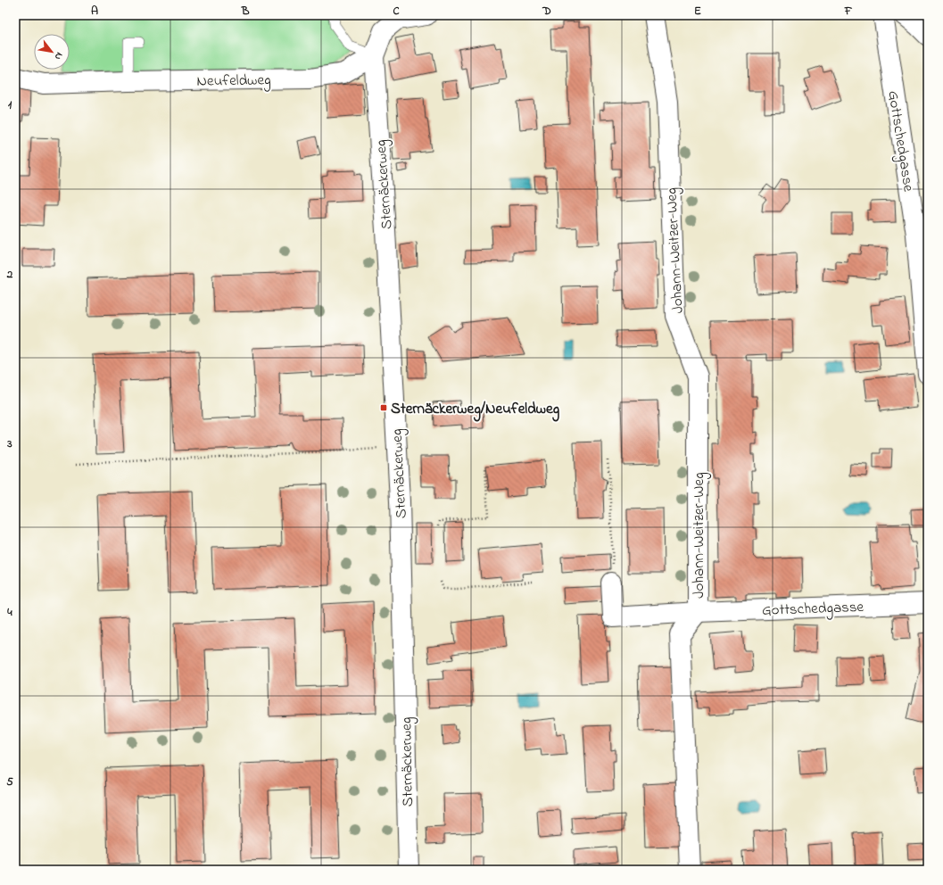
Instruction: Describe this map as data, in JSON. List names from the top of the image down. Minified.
{"streets":{"street":["Neufeldweg","Gottschedgasse","Sternäckerweg","Johann-Weitzer-Weg"]},"crossings":[["Neufeldweg","Sternäckerweg"],["Gottschedgasse","Johann-Weitzer-Weg"]],"places":{"transit":["Sternäckerweg/Neufeldweg"]},"north":"bottom right","grid":{"columns":["A","B","C","D","E","F"],"rows":["1","2","3","4","5"]}}
